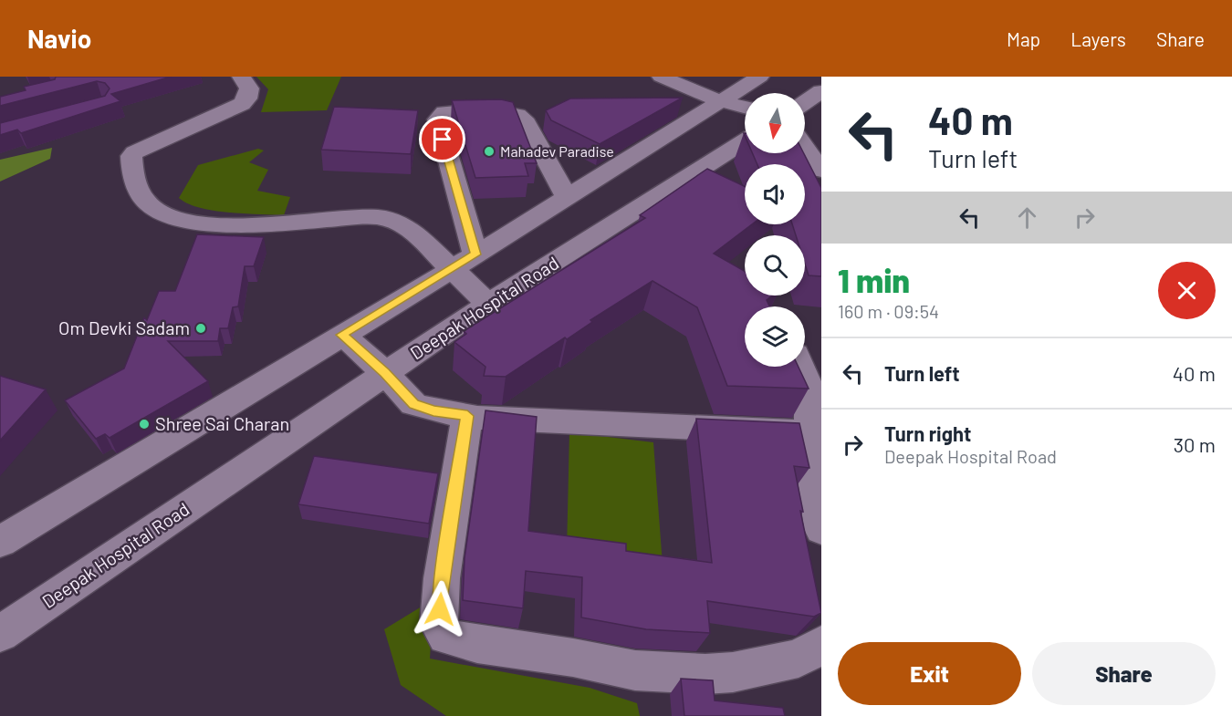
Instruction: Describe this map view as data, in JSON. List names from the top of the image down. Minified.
{"streets":{"street":["Deepak Hospital Road"]},"places":["Mahadev Paradise","Om Devki Sadam","Shree Sai Charan"],"north":"bottom","page":{"header":"Navio","nav":["Map","Layers","Share"],"turn":["40 m","Turn left"],"heading":["1 min","160 m · 09:54"],"list":[{"name":"Turn left","value":"40 m"},{"name":"Turn right","note":"Deepak Hospital Road","value":"30 m"}],"buttons":["Exit","Share"]}}
